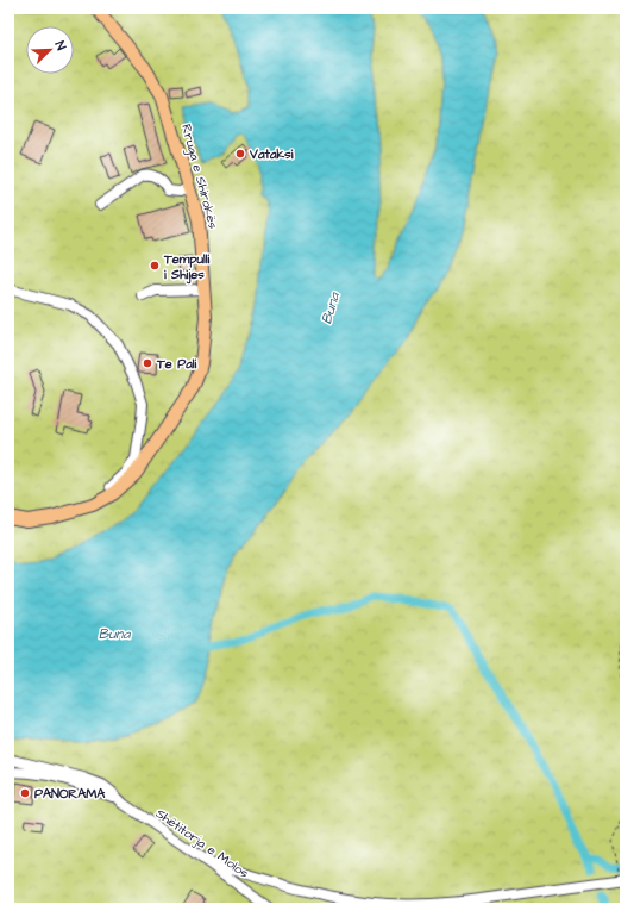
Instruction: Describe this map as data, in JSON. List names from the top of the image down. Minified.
{"streets":{"main road":["Rruga e Shirokës"],"street":["Shëtitorja e Molos"]},"water":["Buna"],"places":["Vataksi","Tempulli i Shijes","Te Pali","PANORAMA"],"north":"top right"}
